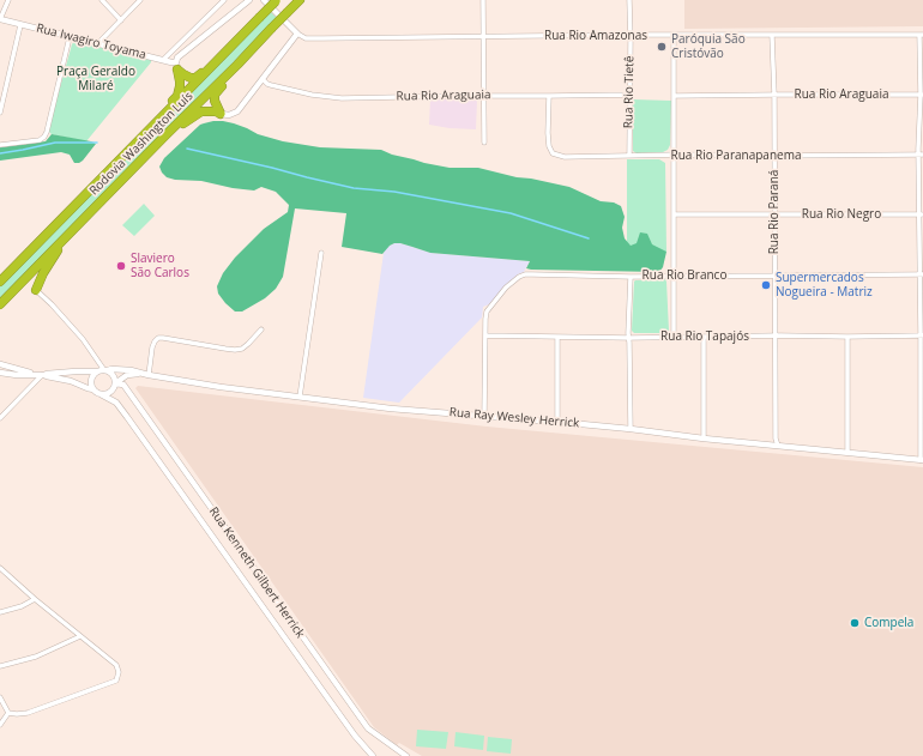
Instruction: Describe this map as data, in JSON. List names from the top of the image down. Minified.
{"streets":{"highway":["Rodovia Washington Luís"],"street":["Rua Rio Amazonas","Rua Iwagiro Toyama","Rua Rio Tietê","Rua Rio Araguaia","Rua Rio Paranapanema","Rua Rio Paraná","Rua Rio Negro","Rua Rio Branco","Rua Rio Tapajós","Rua Ray Wesley Herrick","Rua Kenneth Gilbert Herrick"]},"crossings":[["Rua Rio Amazonas","Rua Rio Tietê"],["Rua Rio Amazonas","Rua Rio Paraná"],["Rua Rio Tietê","Rua Rio Araguaia"],["Rua Rio Tietê","Rua Rio Paranapanema"],["Rua Rio Araguaia","Rua Rio Paranapanema"],["Rua Rio Araguaia","Rua Rio Paraná"],["Rua Rio Paranapanema","Rua Rio Paraná"],["Rua Rio Paraná","Rua Rio Negro"],["Rua Rio Paraná","Rua Rio Branco"],["Rua Rio Paraná","Rua Rio Tapajós"],["Rua Rio Paraná","Rua Ray Wesley Herrick"],["Rua Rio Branco","Rua Rio Tapajós"],["Rua Rio Branco","Rua Ray Wesley Herrick"],["Rua Ray Wesley Herrick","Rua Kenneth Gilbert Herrick"]],"parks":["Praça Geraldo Milaré"],"places":["Paróquia São Cristóvão","Slaviero São Carlos","Supermercados Nogueira - Matriz","Compela"]}
